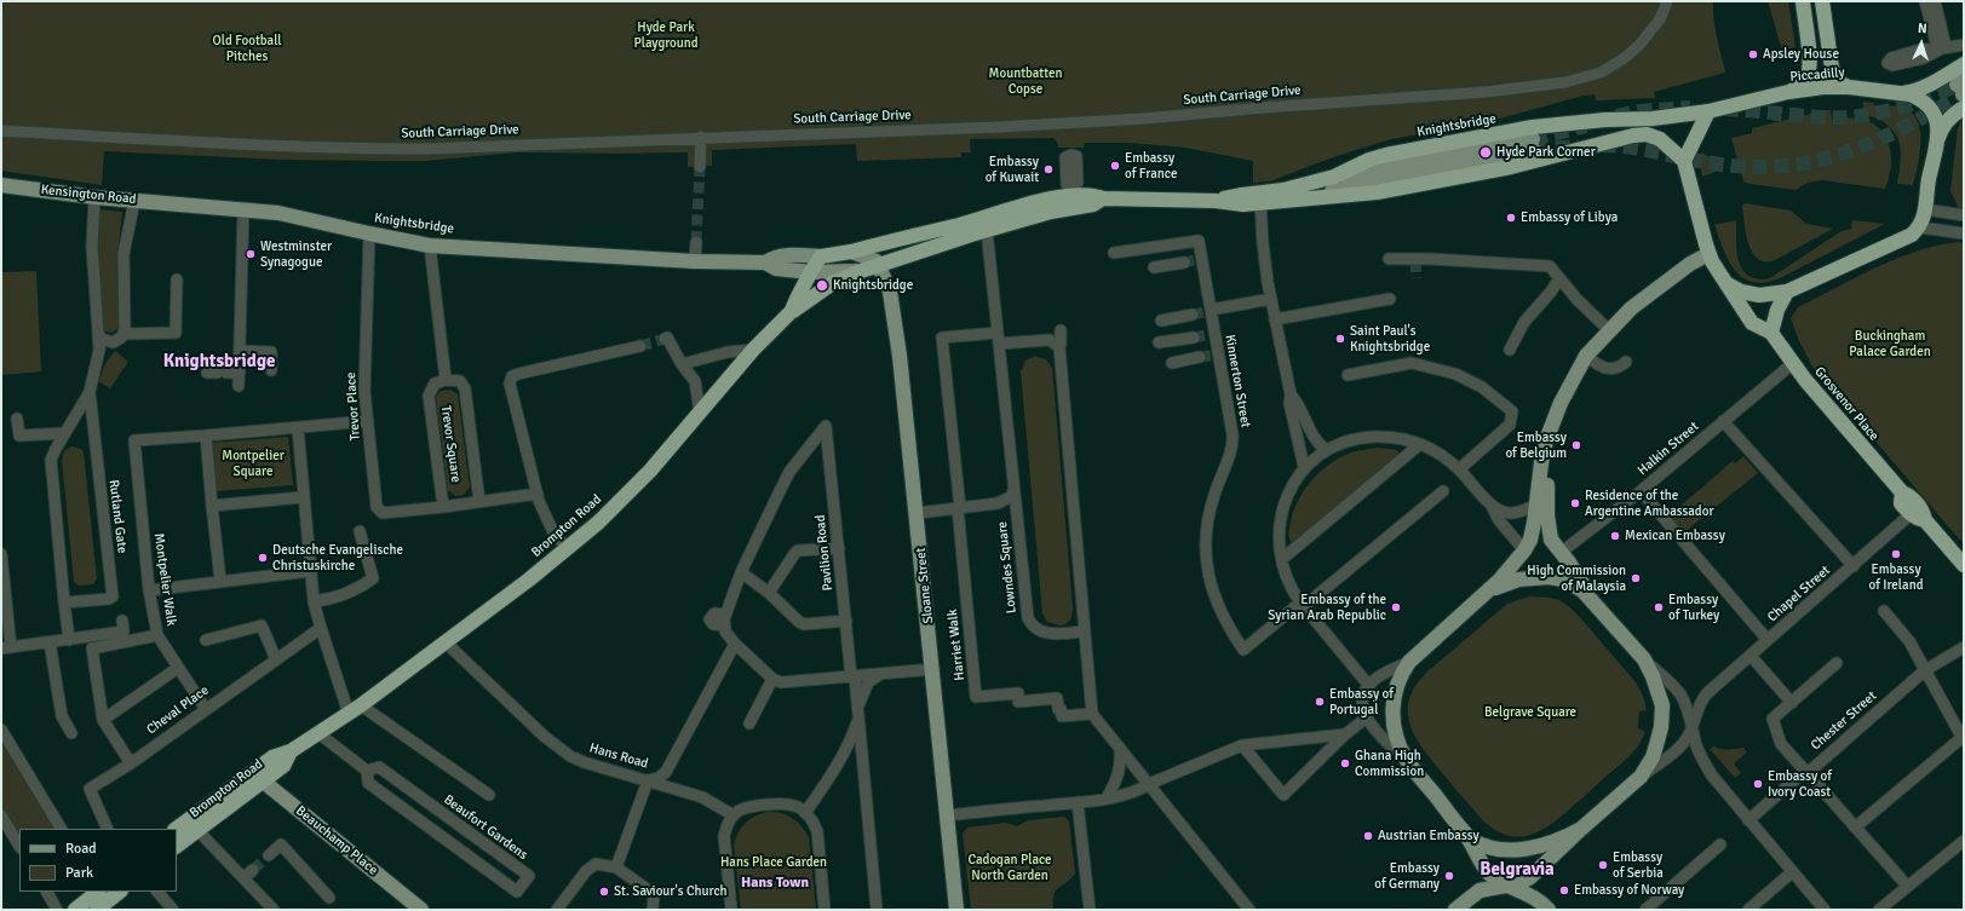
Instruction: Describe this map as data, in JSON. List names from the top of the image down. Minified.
{"streets":{"highway":["Piccadilly","Knightsbridge","Grosvenor Place","Brompton Road"],"main road":["Kensington Road","Sloane Street","Beauchamp Place"],"street":["South Carriage Drive","Kinnerton Street","Trevor Place","Trevor Square","Halkin Street","Rutland Gate","Pavilion Road","Lowndes Square","Montpelier Walk","Chapel Street","Harriet Walk","Cheval Place","Chester Street","Hans Road","Beaufort Gardens"]},"crossings":[["Piccadilly","Knightsbridge"],["Knightsbridge","Kensington Road"],["Knightsbridge","Grosvenor Place"],["Knightsbridge","Trevor Place"],["Knightsbridge","Brompton Road"],["Knightsbridge","Lowndes Square"],["Knightsbridge","Sloane Street"],["Kensington Road","Rutland Gate"],["Grosvenor Place","Halkin Street"],["Grosvenor Place","Chapel Street"],["Trevor Place","Trevor Square"],["Brompton Road","Hans Road"],["Brompton Road","Beaufort Gardens"],["Brompton Road","Beauchamp Place"],["Lowndes Square","Harriet Walk"],["Montpelier Walk","Cheval Place"]],"districts":["Knightsbridge","Belgravia","Hans Town"],"parks":["Hyde Park Playground","Old Football Pitches","Mountbatten Copse","Buckingham Palace Garden","Montpelier Square","Belgrave Square","Cadogan Place North Garden","Hans Place Garden"],"places":["Apsley House","Hyde Park Corner","Embassy of France","Embassy of Kuwait","Embassy of Libya","Westminster Synagogue","Knightsbridge","Saint Paul's Knightsbridge","Embassy of Belgium","Residence of the Argentine Ambassador","Mexican Embassy","Embassy of Ireland","Deutsche Evangelische Christuskirche","High Commission of Malaysia","Embassy of the Syrian Arab Republic","Embassy of Turkey","Embassy of Portugal","Ghana High Commission","Embassy of Ivory Coast","Austrian Embassy","Embassy of Serbia","Embassy of Germany","Embassy of Norway","St. Saviour's Church"],"legend":["Road","Park"],"north":"top"}
